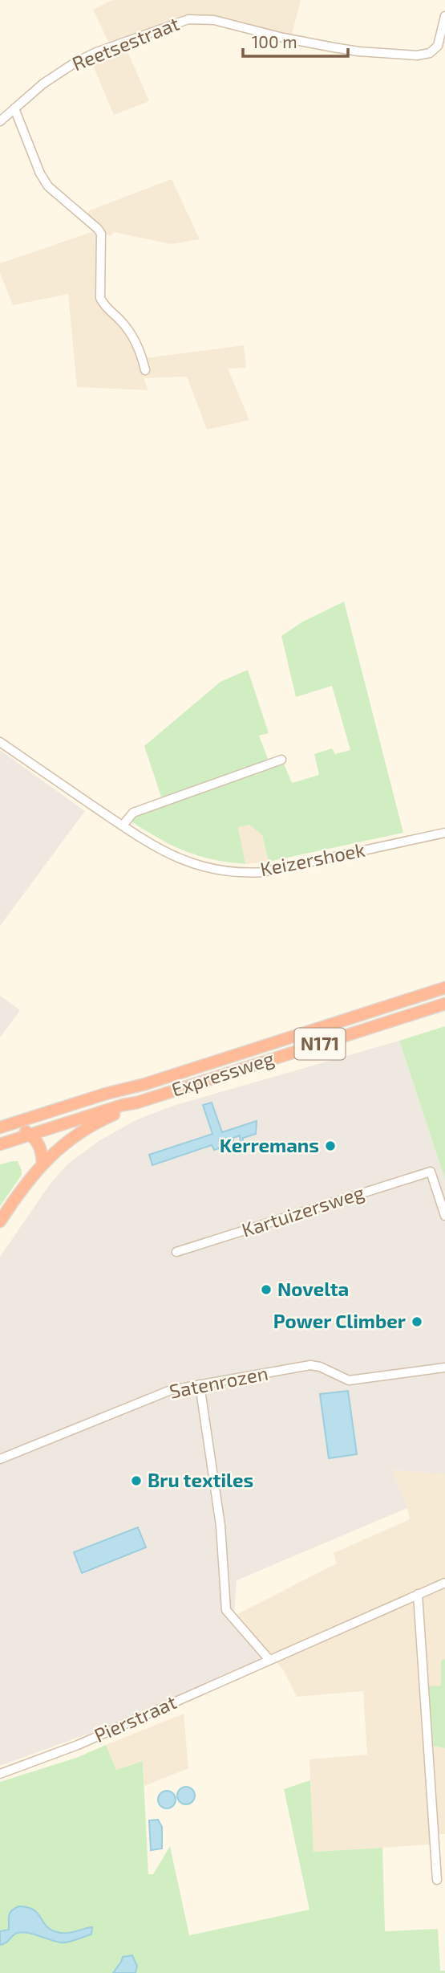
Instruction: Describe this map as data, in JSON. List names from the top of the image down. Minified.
{"streets":{"highway":["N171","Expressweg"],"street":["Reetsestraat","Keizershoek","Kartuizersweg","Satenrozen","Pierstraat"]},"places":["Kerremans","Novelta","Power Climber","Bru textiles"],"scale_bar":"100 m"}
